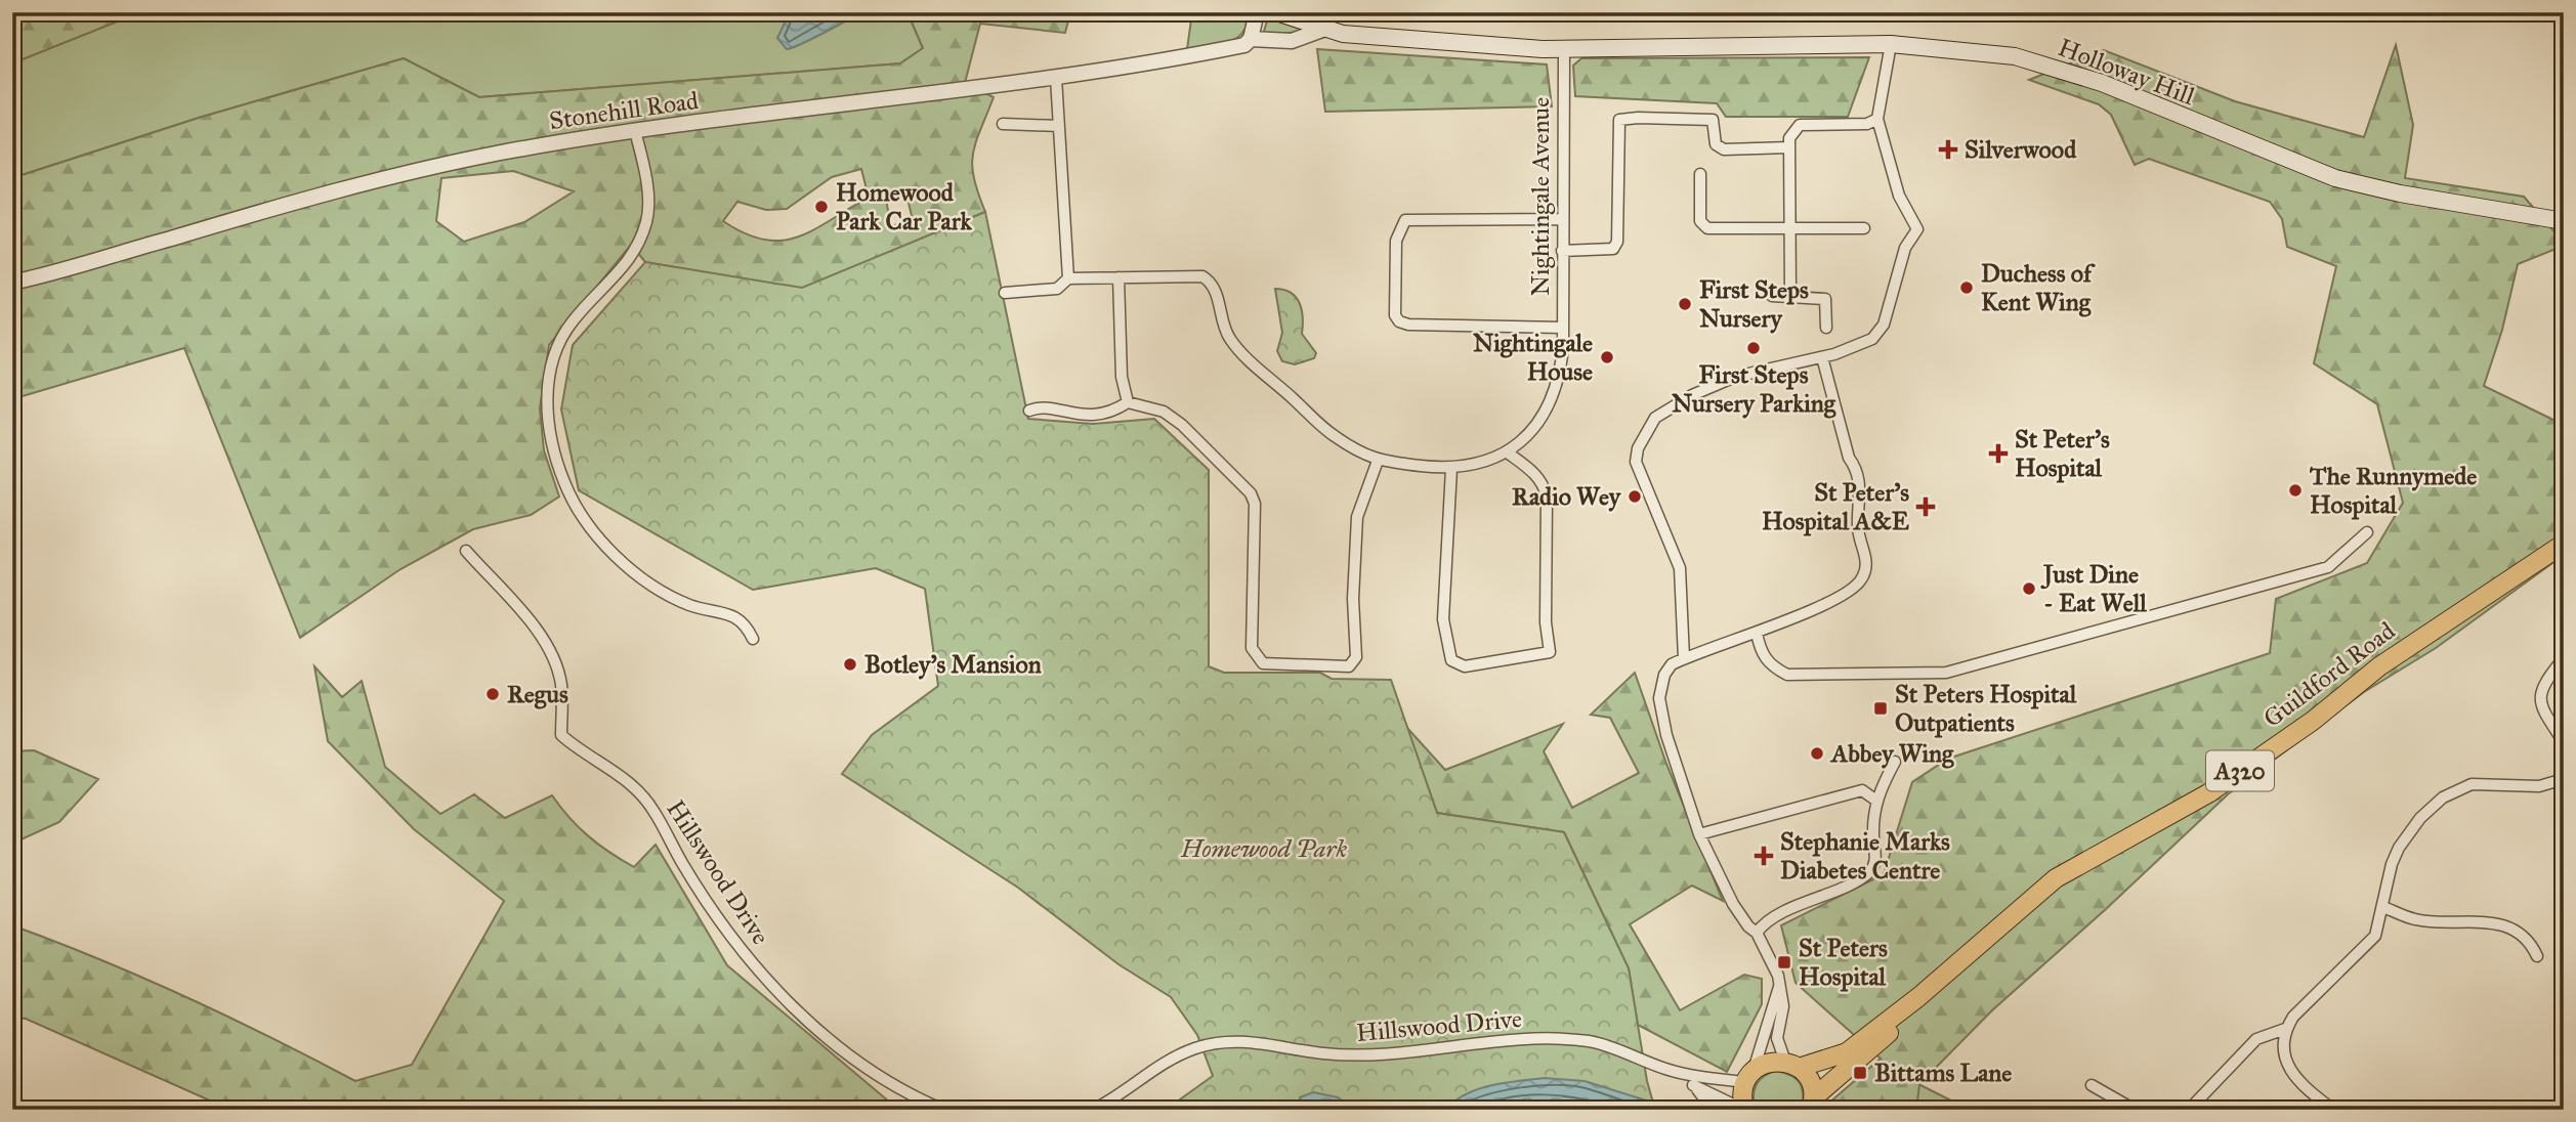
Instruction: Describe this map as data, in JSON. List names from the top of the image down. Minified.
{"streets":{"main road":["Holloway Hill","Guildford Road","A320"],"street":["Stonehill Road","Nightingale Avenue","Hillswood Drive"]},"crossings":[["Holloway Hill","Stonehill Road"],["Holloway Hill","Nightingale Avenue"],["Guildford Road","A320"],["A320","Hillswood Drive"]],"parks":["Homewood Park"],"places":{"health":["Silverwood","St Peter's Hospital","St Peter's Hospital A&E","Stephanie Marks Diabetes Centre"],"other":["Homewood Park Car Park","Duchess of Kent Wing","First Steps Nursery","First Steps Nursery Parking","Nightingale House","The Runnymede Hospital","Radio Wey","Just Dine - Eat Well","Botley's Mansion","Regus","Abbey Wing"],"transit":["St Peters Hospital Outpatients","St Peters Hospital","Bittams Lane"]}}
